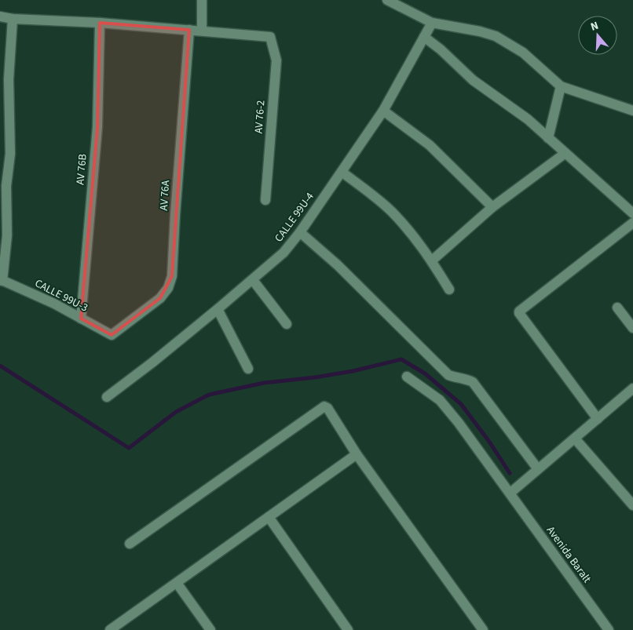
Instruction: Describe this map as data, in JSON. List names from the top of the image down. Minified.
{"streets":{"street":["AV 76-2","AV 76B","AV 76A","CALLE 99U-4","CALLE 99U-3","Avenida Baralt"]},"crossings":[["AV 76B","CALLE 99U-3"],["AV 76A","CALLE 99U-3"]],"north":"top"}
